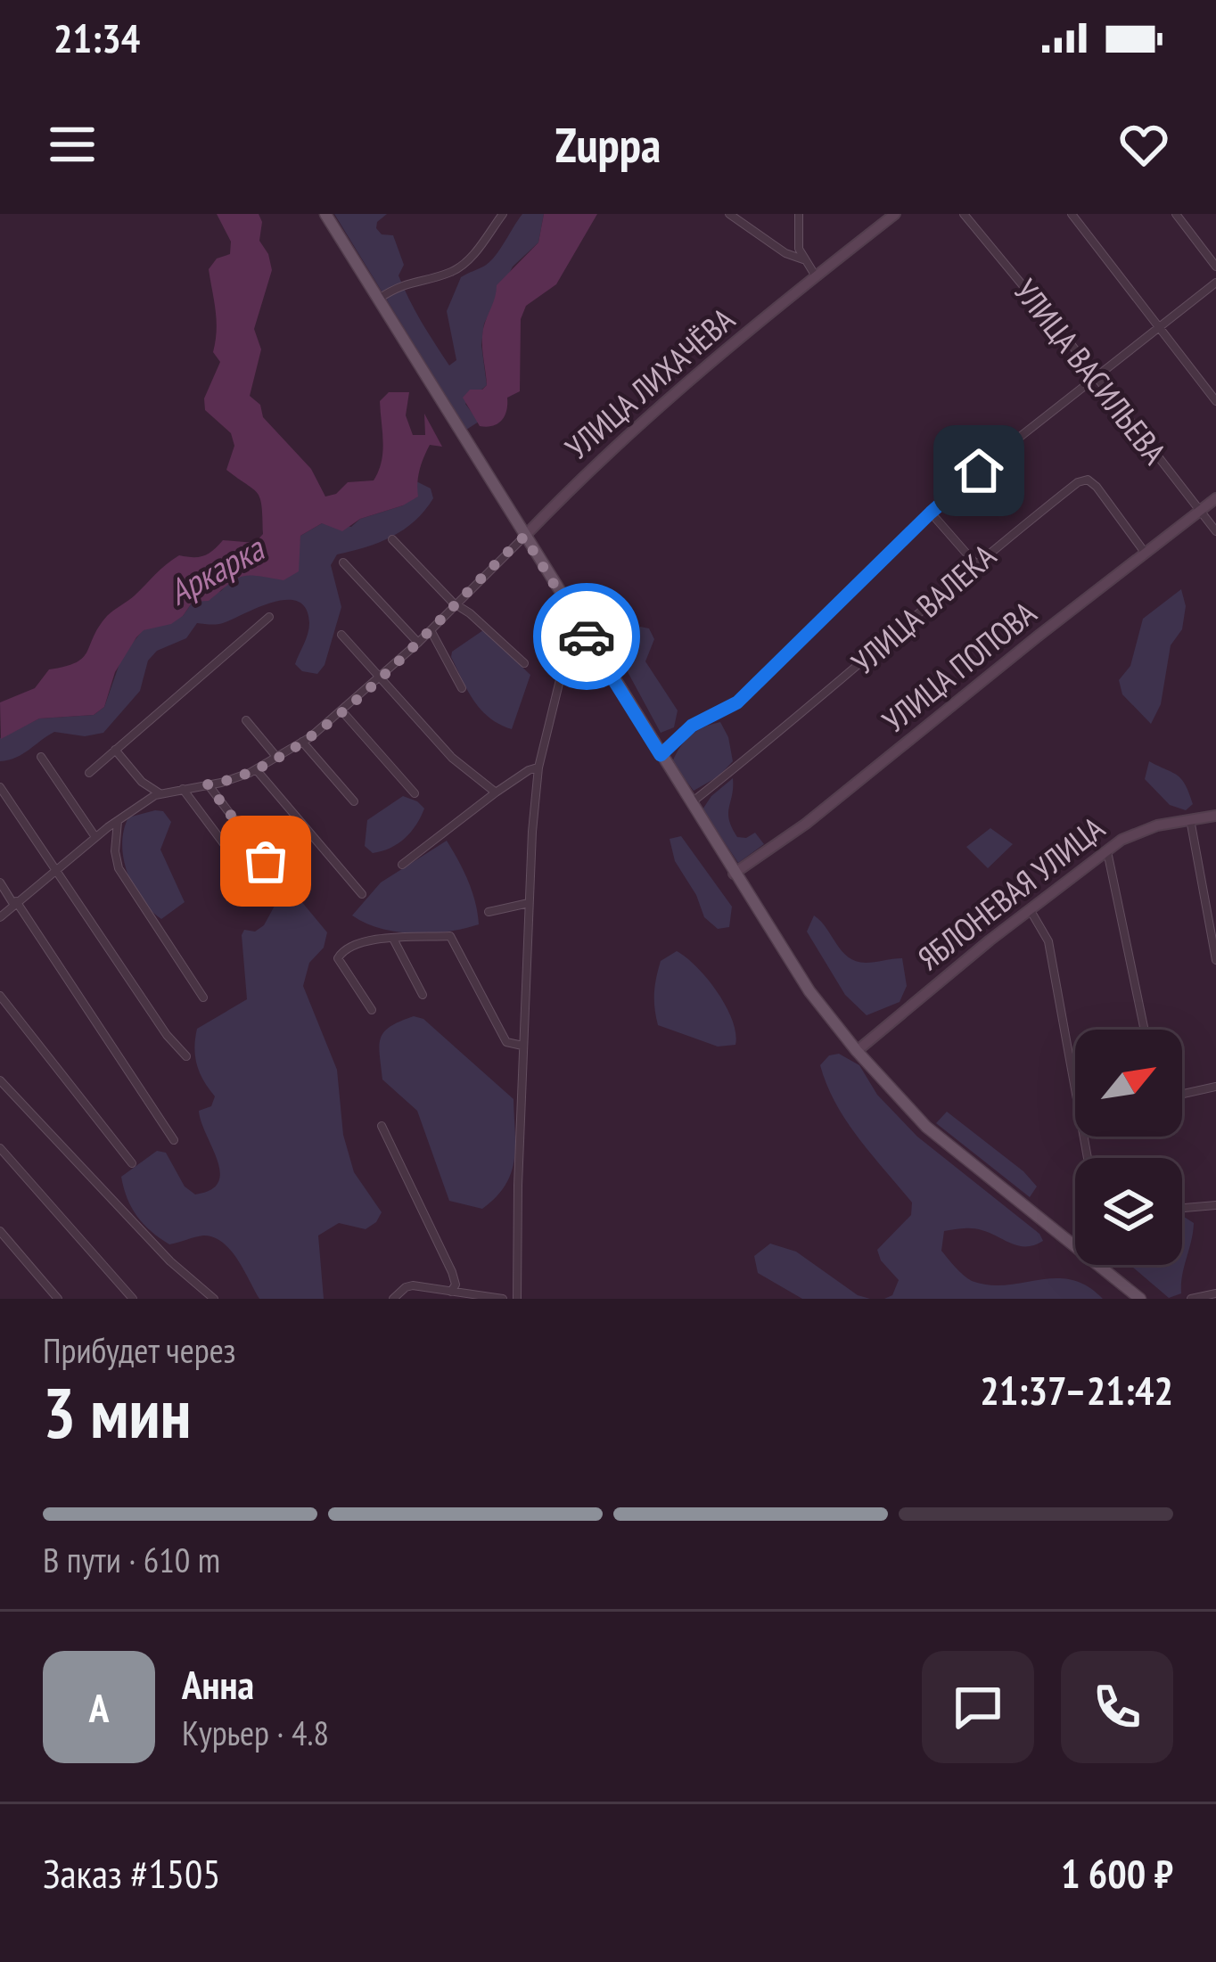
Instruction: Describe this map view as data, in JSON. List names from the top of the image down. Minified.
{"streets":{"street":["УЛИЦА ВАСИЛЬЕВА","УЛИЦА ЛИХАЧЁВА","УЛИЦА ВАЛЕКА","УЛИЦА ПОПОВА","ЯБЛОНЕВАЯ УЛИЦА"]},"crossings":[["УЛИЦА ВАСИЛЬЕВА","УЛИЦА ПОПОВА"],["УЛИЦА ВАЛЕКА","УЛИЦА ПОПОВА"]],"water":["Аркарка"],"north":"top right","page":{"status":"21:34","header":"Zuppa","heading":["3 мин","Прибудет через","21:37–21:42"],"panel":["Анна","Курьер · 4.8","Заказ #1505","1 600 ₽"],"bar":"В пути · 610 m","round":"А"}}
